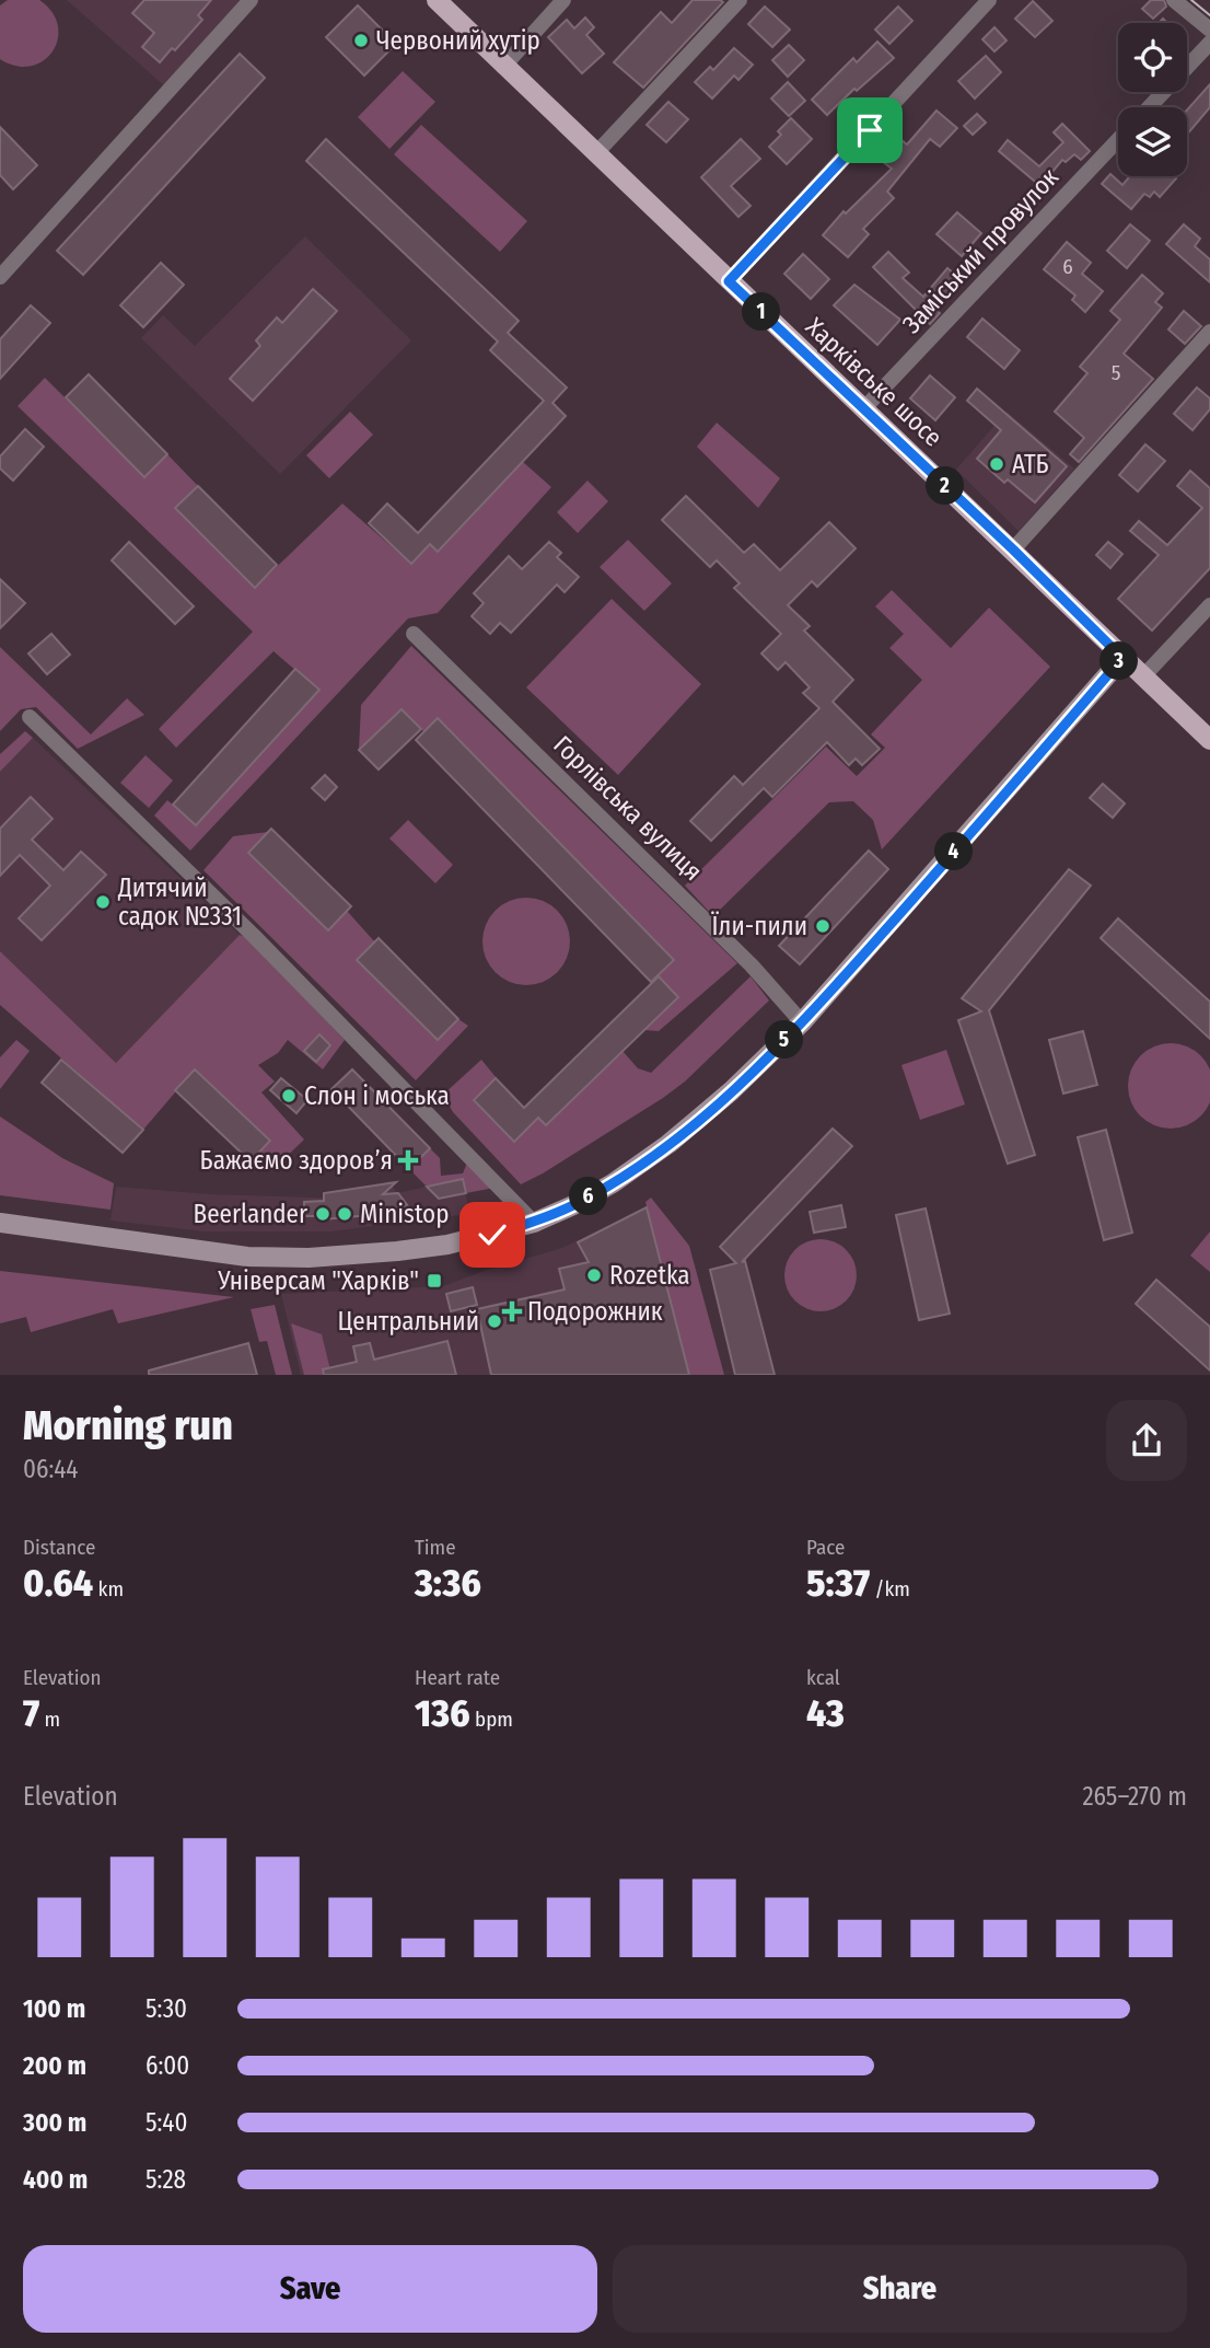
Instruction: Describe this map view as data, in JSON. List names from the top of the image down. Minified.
{"streets":{"main road":["Харківське шосе"],"street":["Заміський провулок","Горлівська вулиця"]},"crossings":[["Заміський провулок","Харківське шосе"]],"places":{"other":["Червоний хутір","АТБ","Дитячий садок №331","Їли-пили","Слон і моська","Beerlander","Ministop","Rozetka","Центральний"],"health":["Бажаємо здоровʼя","Подорожник"],"transit":["Універсам \"Харків\""]},"house_numbers":["6","5"],"page":{"pins":["1","2","3","4","5","6"],"heading":["Morning run","06:44"],"stats":[["Distance","0.64 km"],["Time","3:36"],["Pace","5:37 /km"],["Elevation","7 m"],["Heart rate","136 bpm"],["kcal","43"]],"chart":["Elevation","265–270 m"],"list":[{"name":"100 m","note":"5:30"},{"name":"200 m","note":"6:00"},{"name":"300 m","note":"5:40"},{"name":"400 m","note":"5:28"}],"buttons":["Save","Share"]}}
